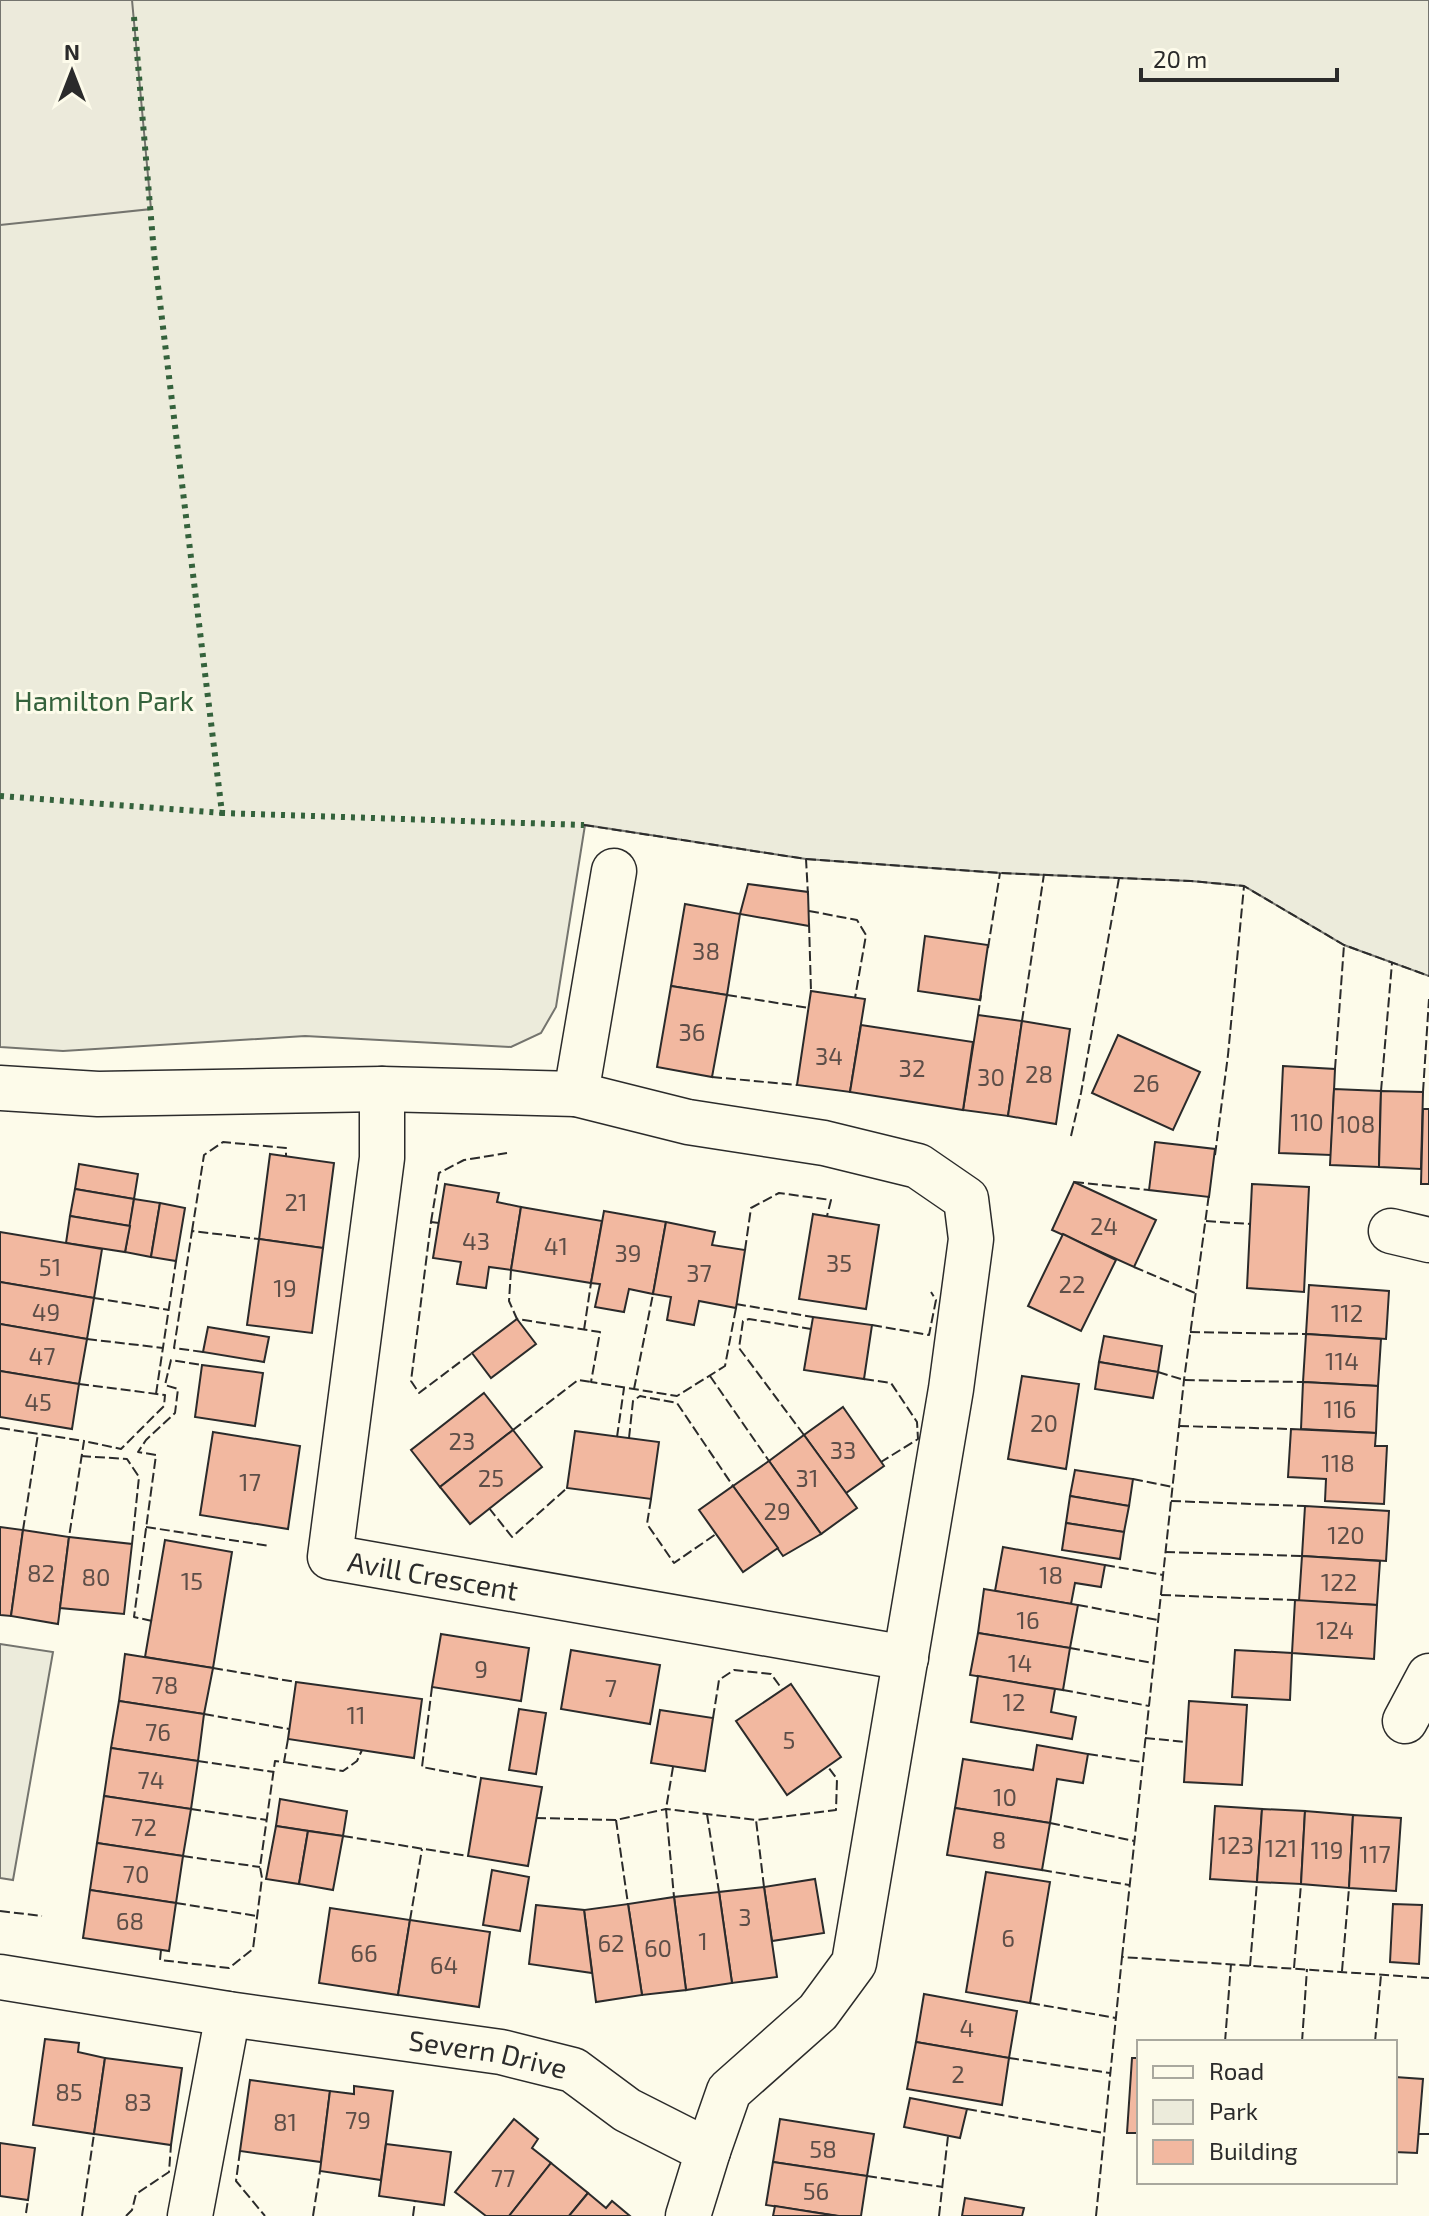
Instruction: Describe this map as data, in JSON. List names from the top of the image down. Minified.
{"streets":{"street":["Avill Crescent","Severn Drive"]},"parks":["Hamilton Park"],"house_numbers":["38","36","34","32","28","30","26","110","108","21","24","43","41","39","35","51","37","22","19","49","112","47","114","45","116","20","23","33","118","25","31","17","29","120","82","18","80","15","122","16","124","14","9","78","7","12","11","76","5","74","10","72","8","123","121","119","117","70","3","68","6","1","62","60","66","64","4","2","85","83","79","81","58","77","56"],"legend":["Road","Park","Building"],"scale_bar":"20 m","north":"top"}
